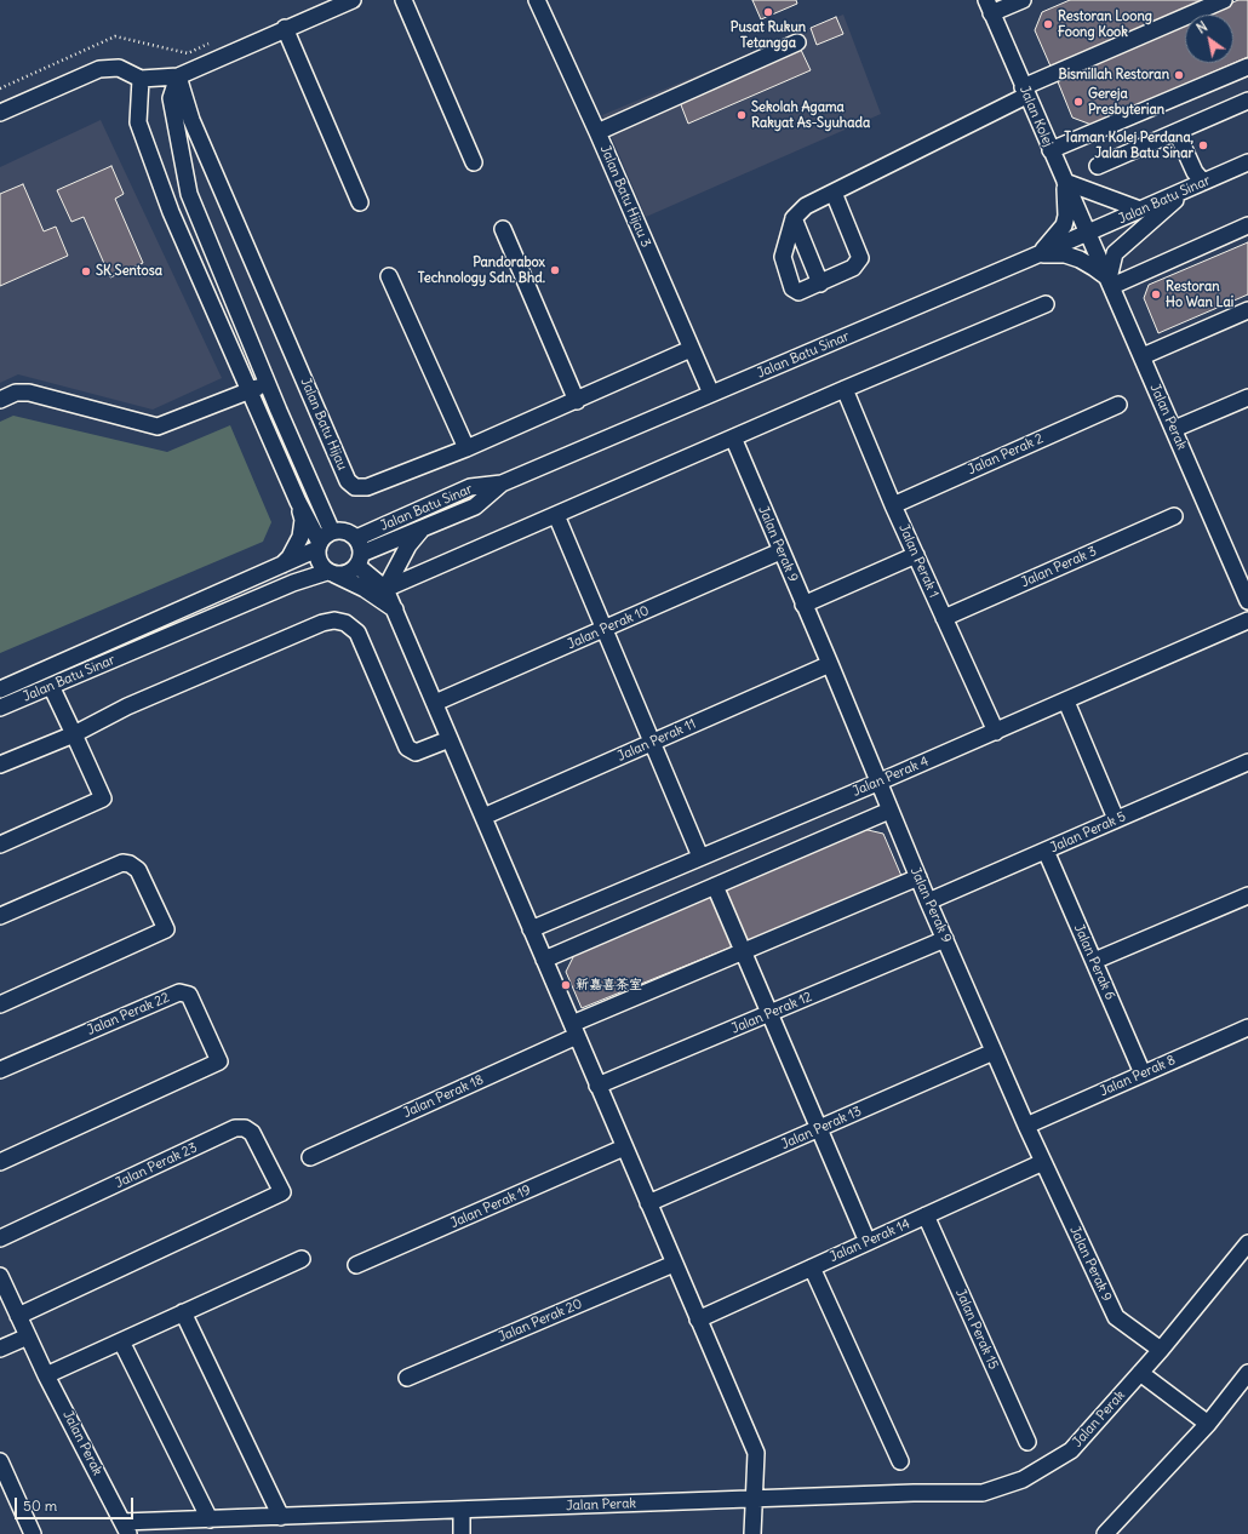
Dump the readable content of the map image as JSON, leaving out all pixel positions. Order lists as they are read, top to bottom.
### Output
{
  "streets": {
    "street": [
      "Jalan Kolej",
      "Jalan Batu Hijau 3",
      "Jalan Batu Sinar",
      "Jalan Perak",
      "Jalan Batu Hijau",
      "Jalan Perak 2",
      "Jalan Perak 9",
      "Jalan Perak 1",
      "Jalan Perak 3",
      "Jalan Perak 10",
      "Jalan Perak 11",
      "Jalan Perak 4",
      "Jalan Perak 5",
      "Jalan Perak 6",
      "Jalan Perak 12",
      "Jalan Perak 22",
      "Jalan Perak 8",
      "Jalan Perak 18",
      "Jalan Perak 13",
      "Jalan Perak 23",
      "Jalan Perak 19",
      "Jalan Perak 14",
      "Jalan Perak 20",
      "Jalan Perak 15"
    ]
  },
  "crossings": [
    ["Jalan Kolej", "Jalan Batu Sinar"],
    ["Jalan Kolej", "Jalan Perak"],
    ["Jalan Batu Hijau 3", "Jalan Batu Sinar"],
    ["Jalan Batu Hijau 3", "Jalan Batu Hijau"],
    ["Jalan Batu Sinar", "Jalan Perak"],
    ["Jalan Perak", "Jalan Perak 9"],
    ["Jalan Perak", "Jalan Perak 23"],
    ["Jalan Perak 2", "Jalan Perak 1"],
    ["Jalan Perak 9", "Jalan Perak 10"],
    ["Jalan Perak 9", "Jalan Perak 11"],
    ["Jalan Perak 9", "Jalan Perak 4"],
    ["Jalan Perak 9", "Jalan Perak 5"],
    ["Jalan Perak 9", "Jalan Perak 12"],
    ["Jalan Perak 9", "Jalan Perak 8"],
    ["Jalan Perak 9", "Jalan Perak 18"],
    ["Jalan Perak 9", "Jalan Perak 13"],
    ["Jalan Perak 9", "Jalan Perak 14"],
    ["Jalan Perak 1", "Jalan Perak 3"],
    ["Jalan Perak 1", "Jalan Perak 4"],
    ["Jalan Perak 5", "Jalan Perak 6"],
    ["Jalan Perak 6", "Jalan Perak 8"],
    ["Jalan Perak 14", "Jalan Perak 15"]
  ],
  "places": [
    "Pusat Rukun Tetangga",
    "Restoran Loong Foong Kook",
    "Bismillah Restoran",
    "Gereja Presbyterian",
    "Sekolah Agama Rakyat As-Syuhada",
    "Taman Kolej Perdana, Jalan Batu Sinar",
    "Pandorabox Technology Sdn. Bhd.",
    "SK Sentosa",
    "Restoran Ho Wan Lai",
    "新嘉喜茶室"
  ],
  "scale_bar": "50 m",
  "north": "top left"
}
